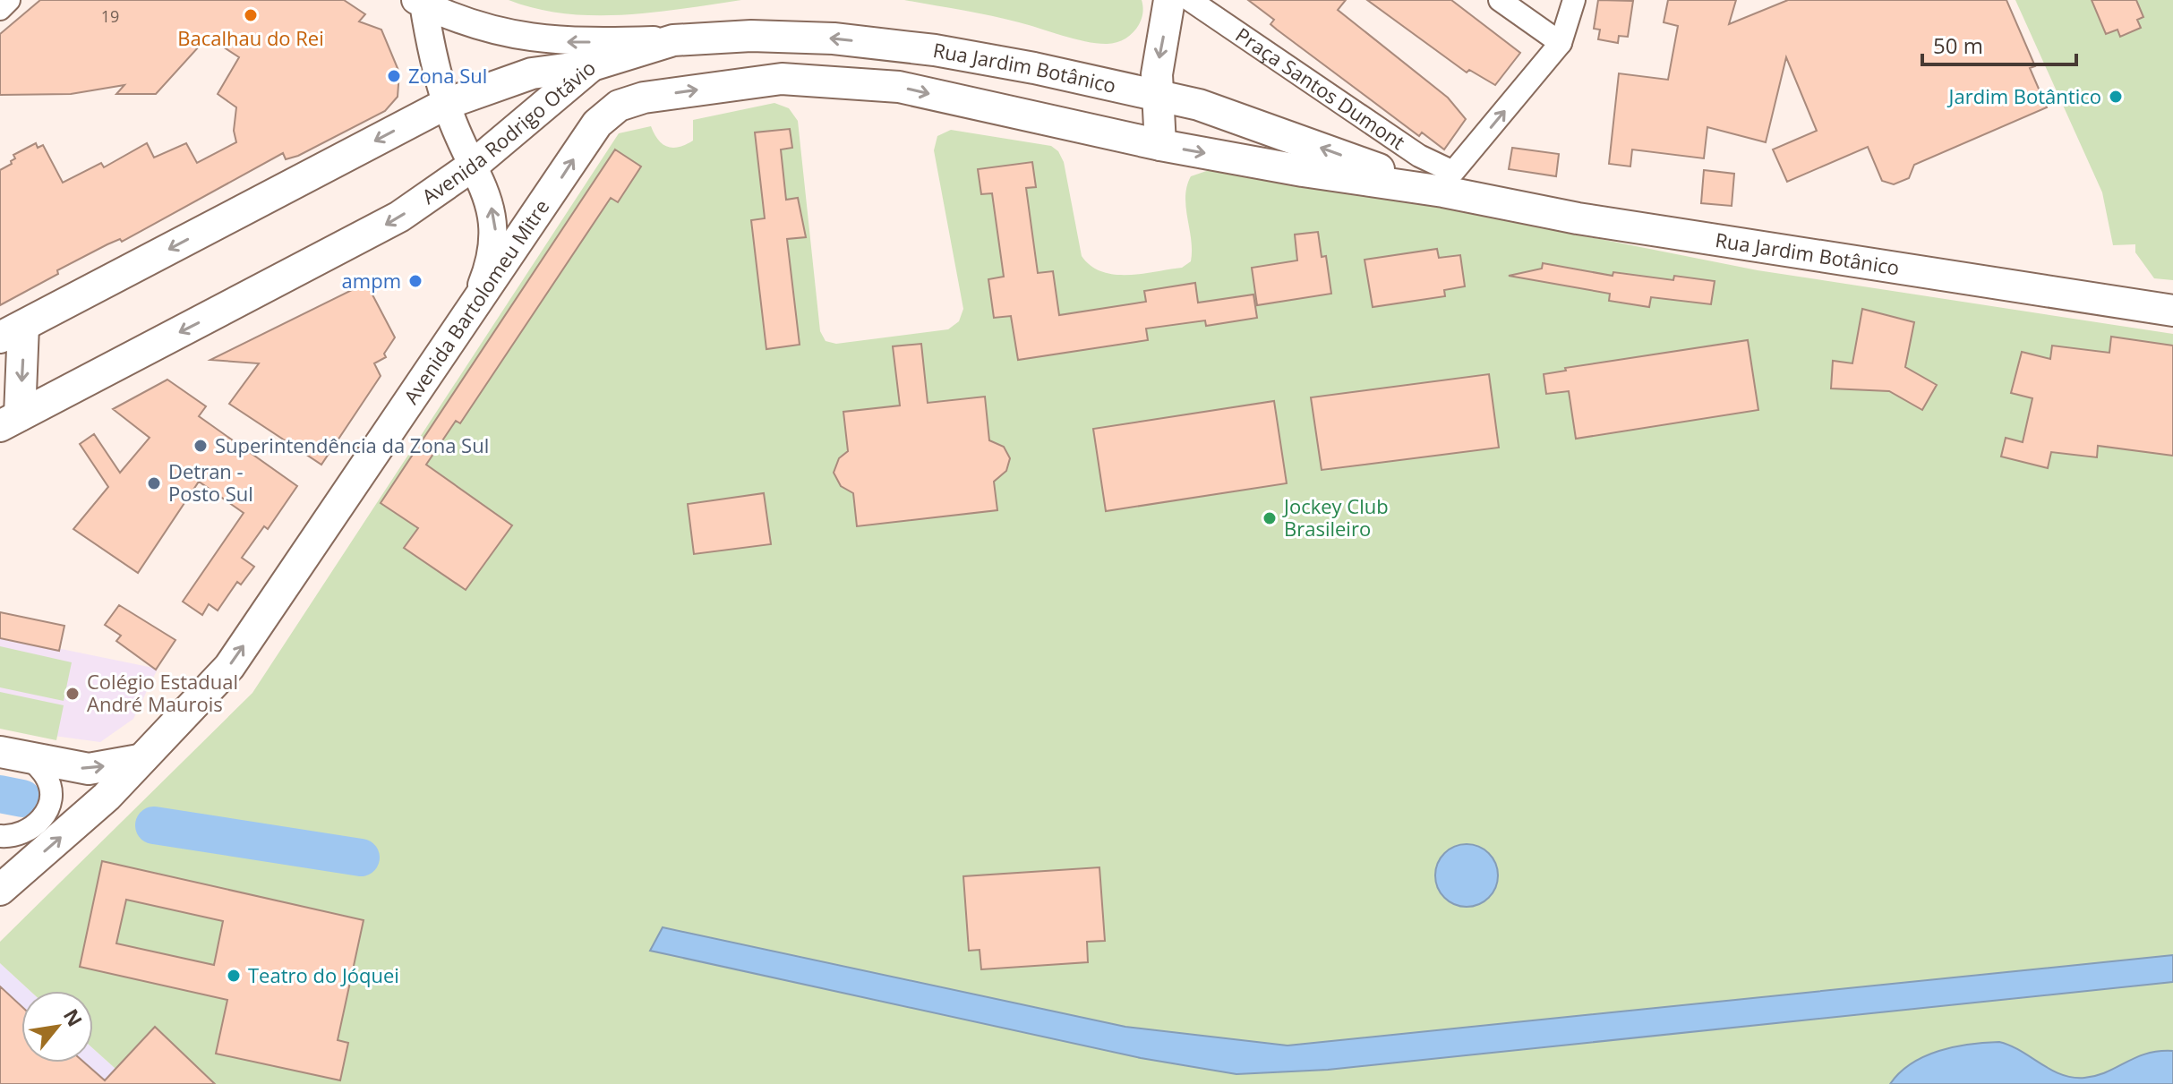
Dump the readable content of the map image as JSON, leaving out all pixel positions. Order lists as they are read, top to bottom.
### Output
{
  "streets": {
    "main road": ["Rua Jardim Botânico", "Avenida Rodrigo Otávio", "Avenida Bartolomeu Mitre"],
    "street": ["Praça Santos Dumont"]
  },
  "crossings": [
    ["Rua Jardim Botânico", "Praça Santos Dumont"],
    ["Rua Jardim Botânico", "Avenida Rodrigo Otávio"],
    ["Rua Jardim Botânico", "Avenida Bartolomeu Mitre"]
  ],
  "one_way": ["Avenida Rodrigo Otávio", "Avenida Bartolomeu Mitre"],
  "places": [
    "Bacalhau do Rei",
    "Zona Sul",
    "Jardim Botântico",
    "ampm",
    "Superintendência da Zona Sul",
    "Detran - Posto Sul",
    "Jockey Club Brasileiro",
    "Colégio Estadual André Maurois",
    "Teatro do Jóquei"
  ],
  "house_numbers": ["19"],
  "scale_bar": "50 m",
  "north": "top right"
}
